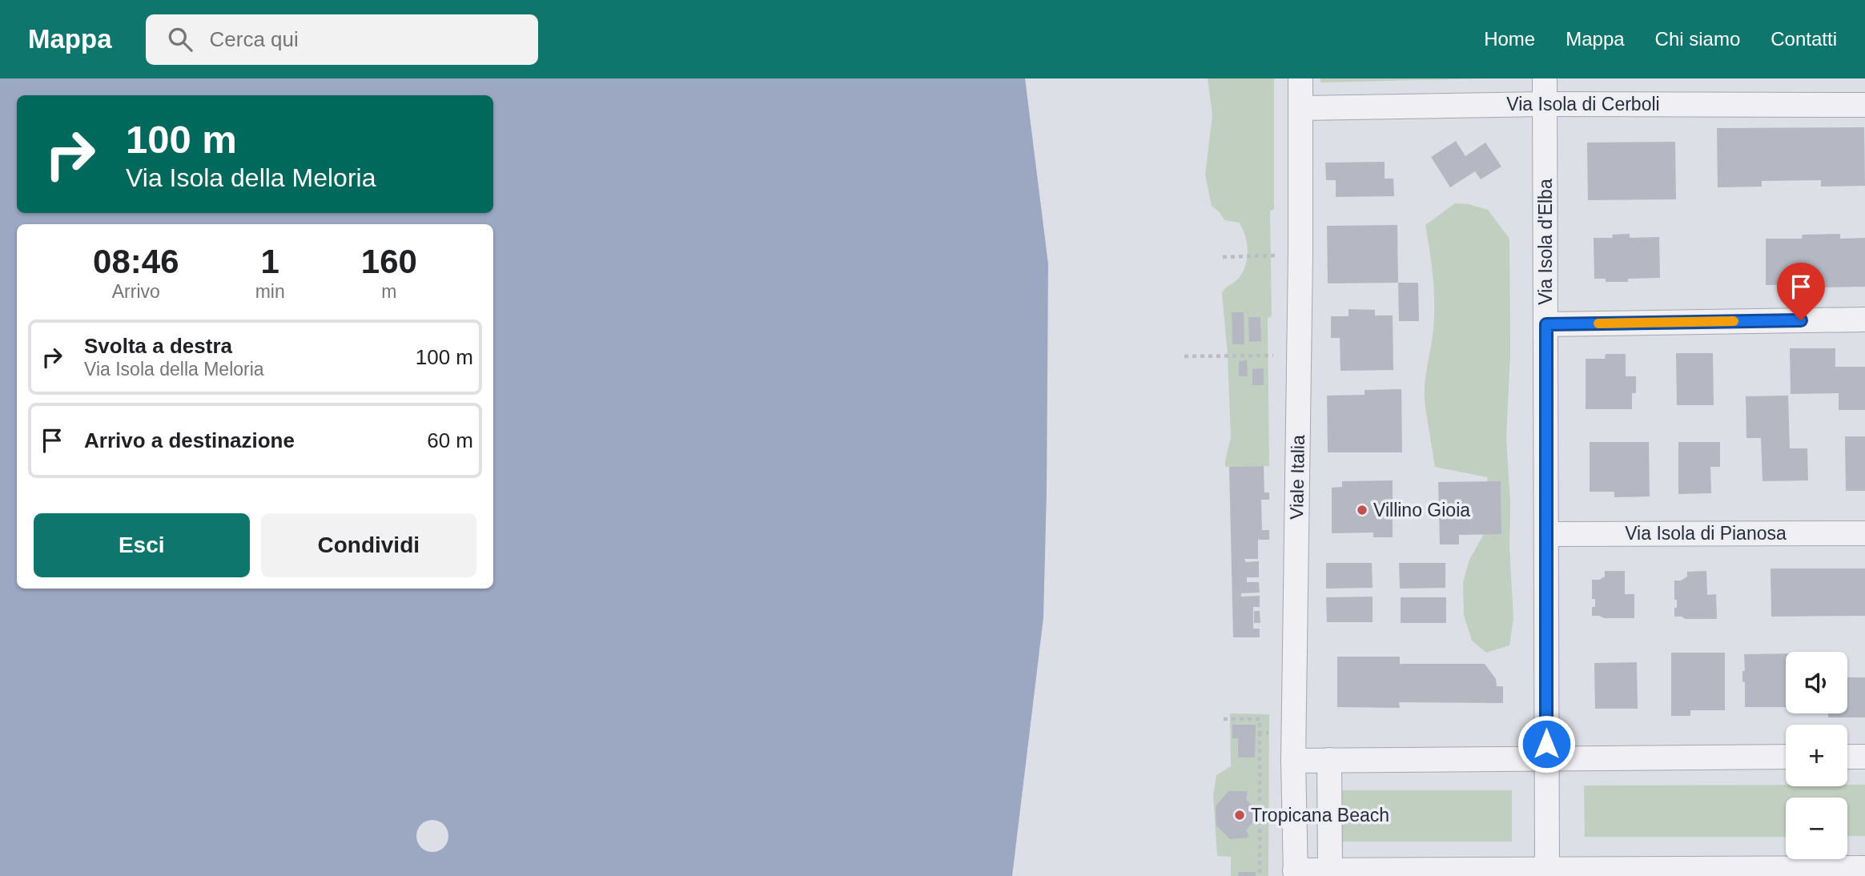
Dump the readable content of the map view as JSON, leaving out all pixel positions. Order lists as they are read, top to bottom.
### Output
{
  "streets": {
    "street": [
      "Via Isola di Cerboli",
      "Via Isola d'Elba",
      "Viale Italia",
      "Via Isola di Pianosa"
    ]
  },
  "crossings": [
    ["Via Isola di Cerboli", "Via Isola d'Elba"],
    ["Via Isola di Cerboli", "Viale Italia"],
    ["Via Isola d'Elba", "Via Isola di Pianosa"]
  ],
  "places": ["Villino Gioia", "Tropicana Beach"],
  "page": {
    "header": "Mappa",
    "search": "Cerca qui",
    "nav": [
      "Home",
      "Mappa",
      "Chi siamo",
      "Contatti"
    ],
    "turn": ["100 m", "Via Isola della Meloria"],
    "eta": [
      "08:46",
      "Arrivo",
      "1",
      "min",
      "160",
      "m"
    ],
    "list": [
      {
        "name": "Svolta a destra",
        "note": "Via Isola della Meloria",
        "value": "100 m"
      },
      {
        "name": "Arrivo a destinazione",
        "value": "60 m"
      }
    ],
    "buttons": ["Esci", "Condividi"],
    "map_buttons": ["+", "−"]
  }
}
